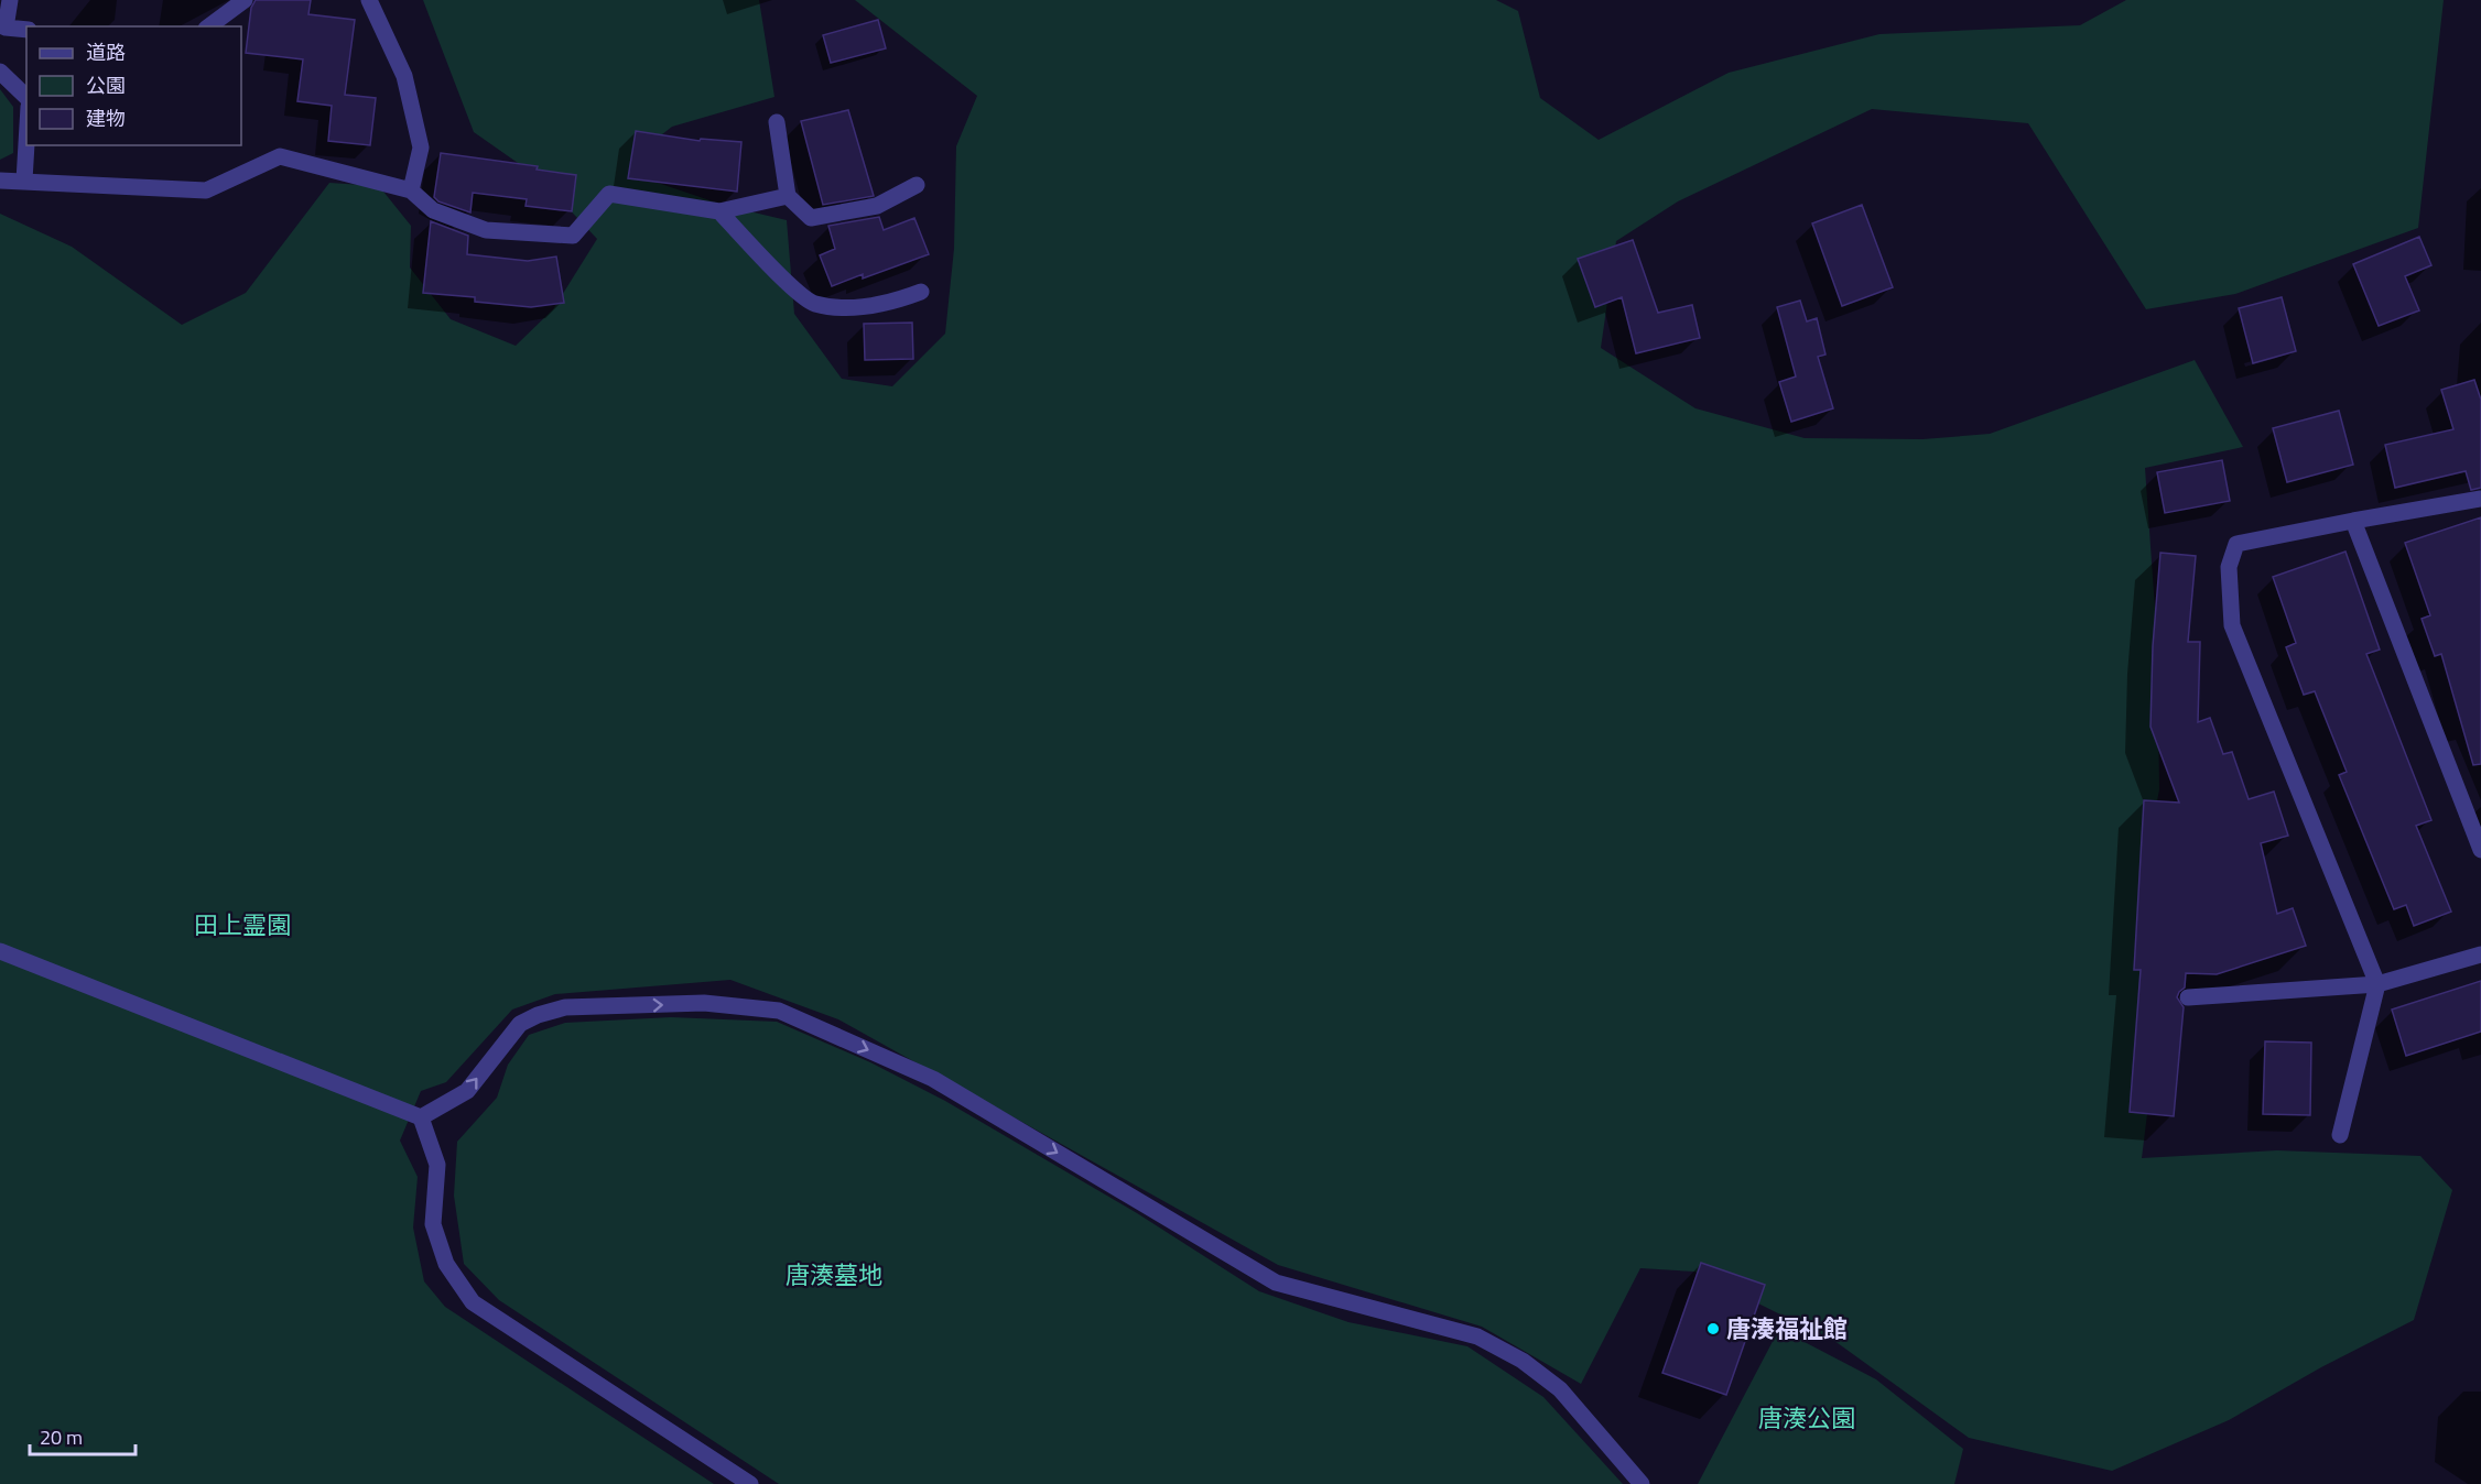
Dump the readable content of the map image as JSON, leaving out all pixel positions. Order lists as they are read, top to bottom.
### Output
{
  "parks": ["田上霊園", "唐湊墓地", "唐湊公園"],
  "places": ["唐湊福祉館"],
  "legend": ["道路", "公園", "建物"],
  "scale_bar": "20 m"
}
